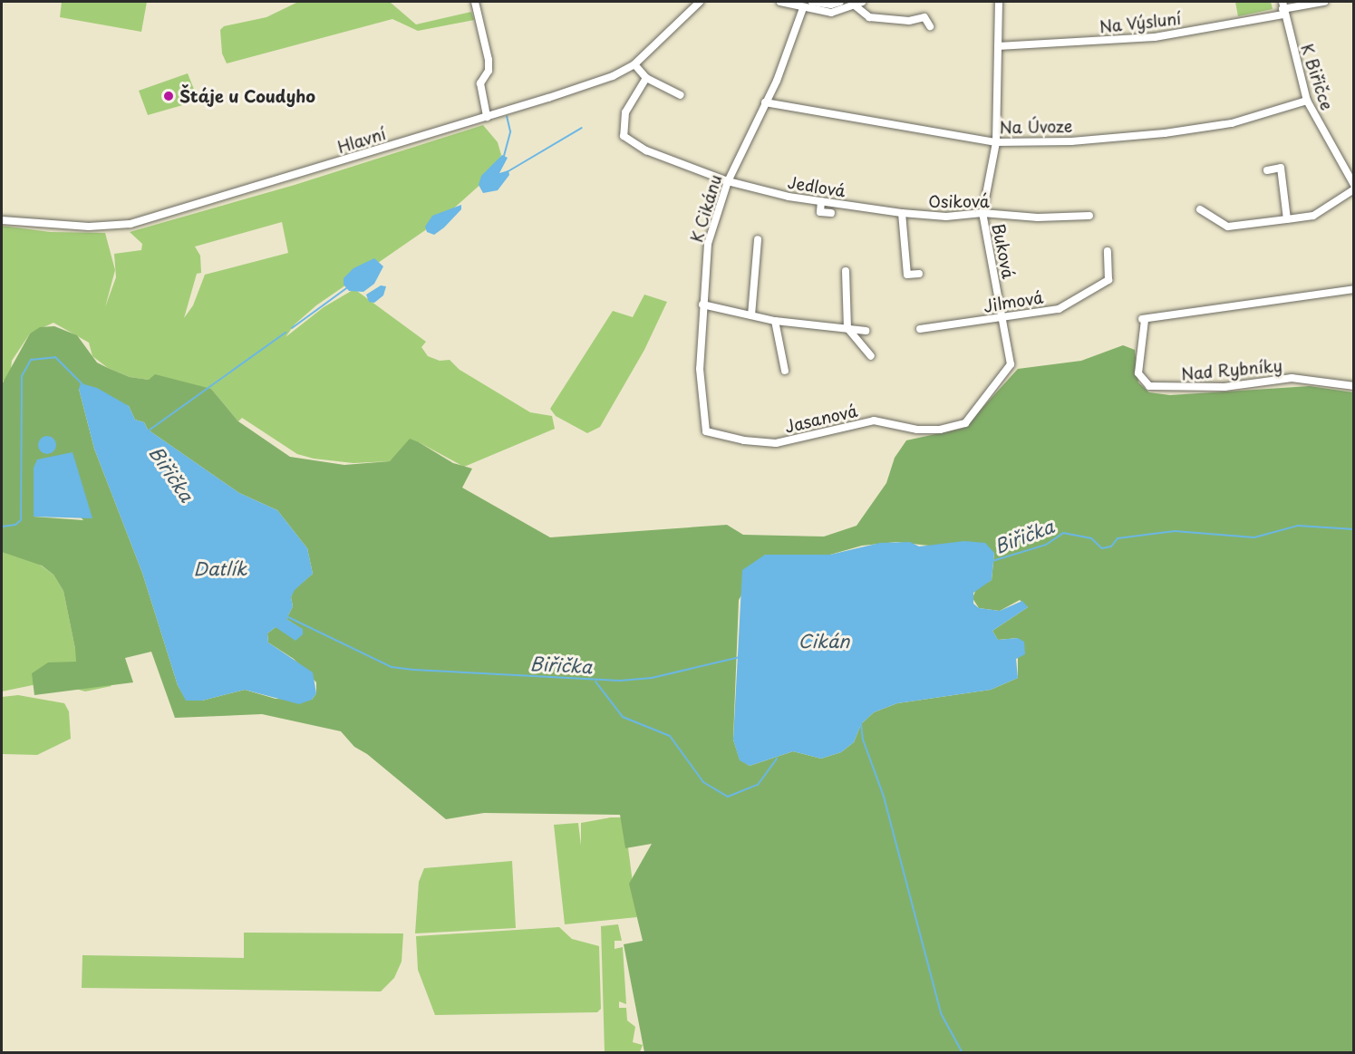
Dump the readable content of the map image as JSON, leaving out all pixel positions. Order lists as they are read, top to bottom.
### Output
{
  "streets": {
    "street": [
      "Na Výsluní",
      "K Biřičce",
      "Na Úvoze",
      "Hlavní",
      "Jedlová",
      "Osiková",
      "K Cikánu",
      "Buková",
      "Jilmová",
      "Nad Rybníky",
      "Jasanová"
    ]
  },
  "crossings": [
    ["Na Výsluní", "K Biřičce"],
    ["Na Výsluní", "Buková"],
    ["K Biřičce", "Na Úvoze"],
    ["Na Úvoze", "K Cikánu"],
    ["Na Úvoze", "Buková"],
    ["Jedlová", "Osiková"],
    ["Jedlová", "K Cikánu"],
    ["Osiková", "Buková"],
    ["K Cikánu", "Jasanová"],
    ["Buková", "Jilmová"],
    ["Buková", "Jasanová"]
  ],
  "water": ["Biřička", "Datlík", "Cikán"],
  "places": ["Štáje u Coudyho"]
}
